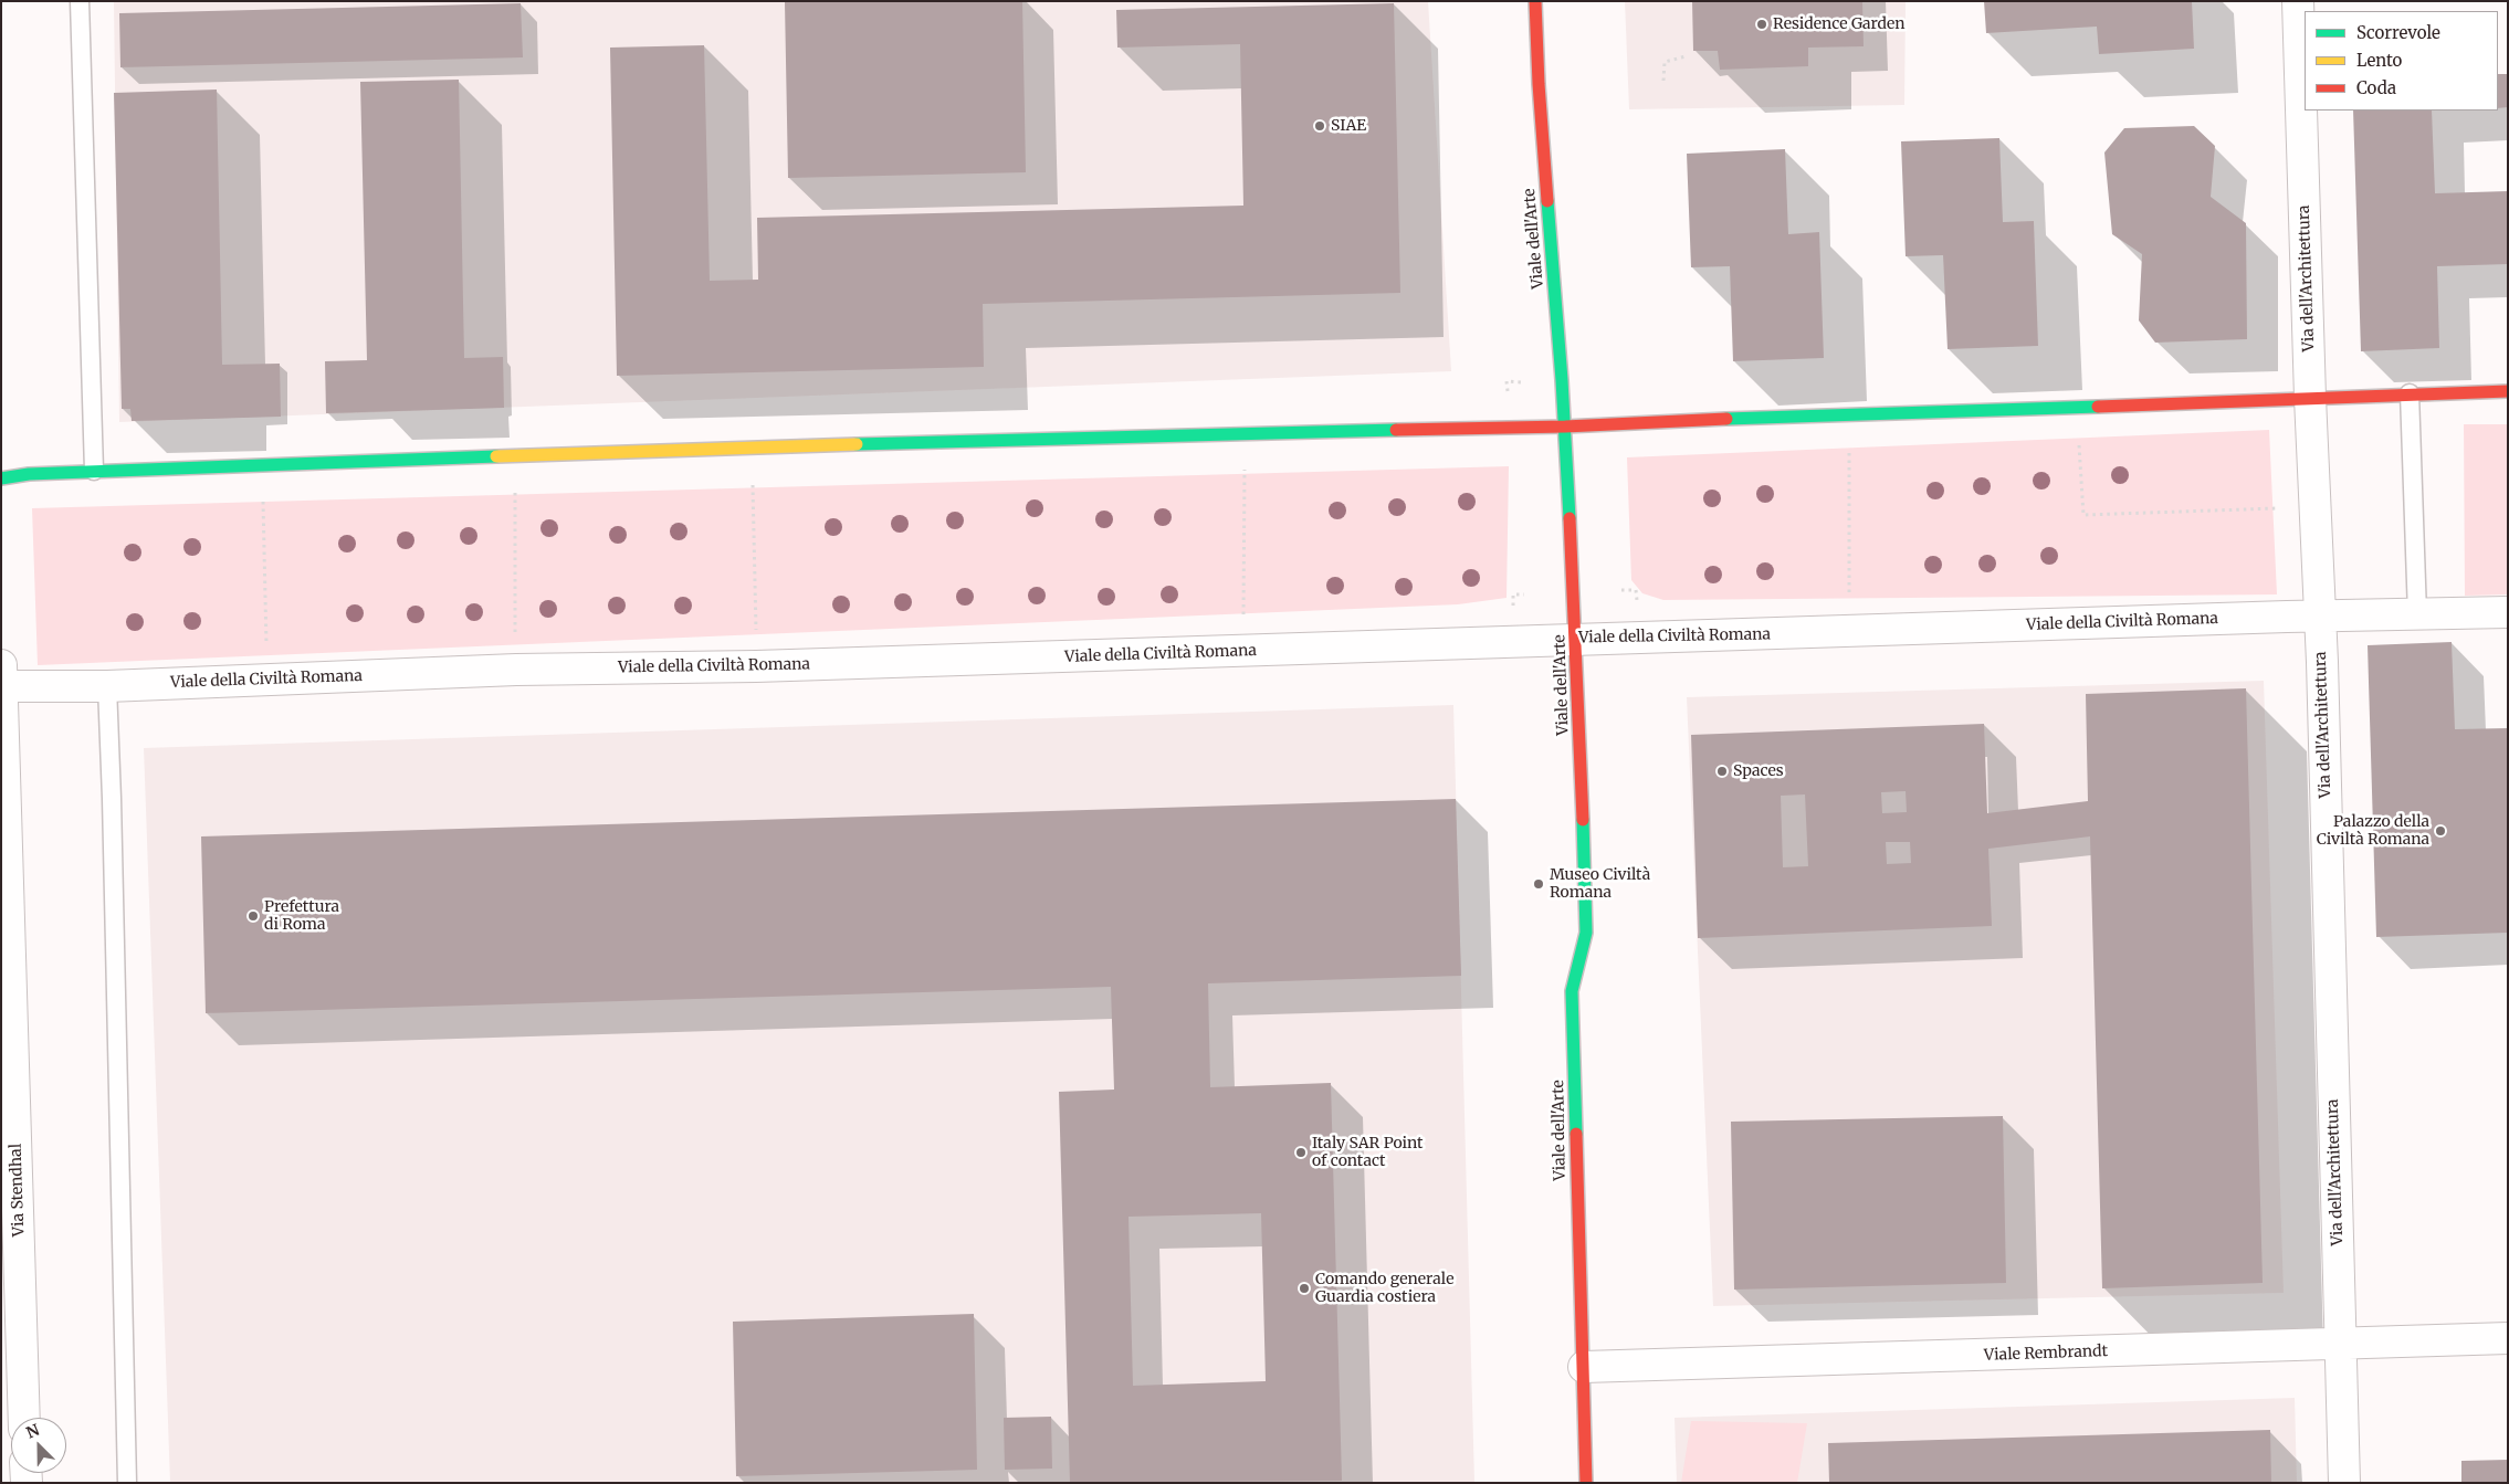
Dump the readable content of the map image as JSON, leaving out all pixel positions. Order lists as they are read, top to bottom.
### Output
{
  "streets": {
    "street": [
      "Viale dell'Arte",
      "Via dell'Architettura",
      "Viale della Civiltà Romana",
      "Via Stendhal",
      "Viale Rembrandt"
    ]
  },
  "crossings": [
    ["Viale dell'Arte", "Viale della Civiltà Romana"],
    ["Viale dell'Arte", "Viale Rembrandt"],
    ["Via dell'Architettura", "Viale della Civiltà Romana"],
    ["Via dell'Architettura", "Viale Rembrandt"],
    ["Viale della Civiltà Romana", "Via Stendhal"]
  ],
  "places": [
    "Residence Garden",
    "SIAE",
    "Spaces",
    "Palazzo della Civiltà Romana",
    "Museo Civiltà Romana",
    "Prefettura di Roma",
    "Italy SAR Point of contact",
    "Comando generale Guardia costiera"
  ],
  "legend": ["Scorrevole", "Lento", "Coda"],
  "north": "top left"
}
